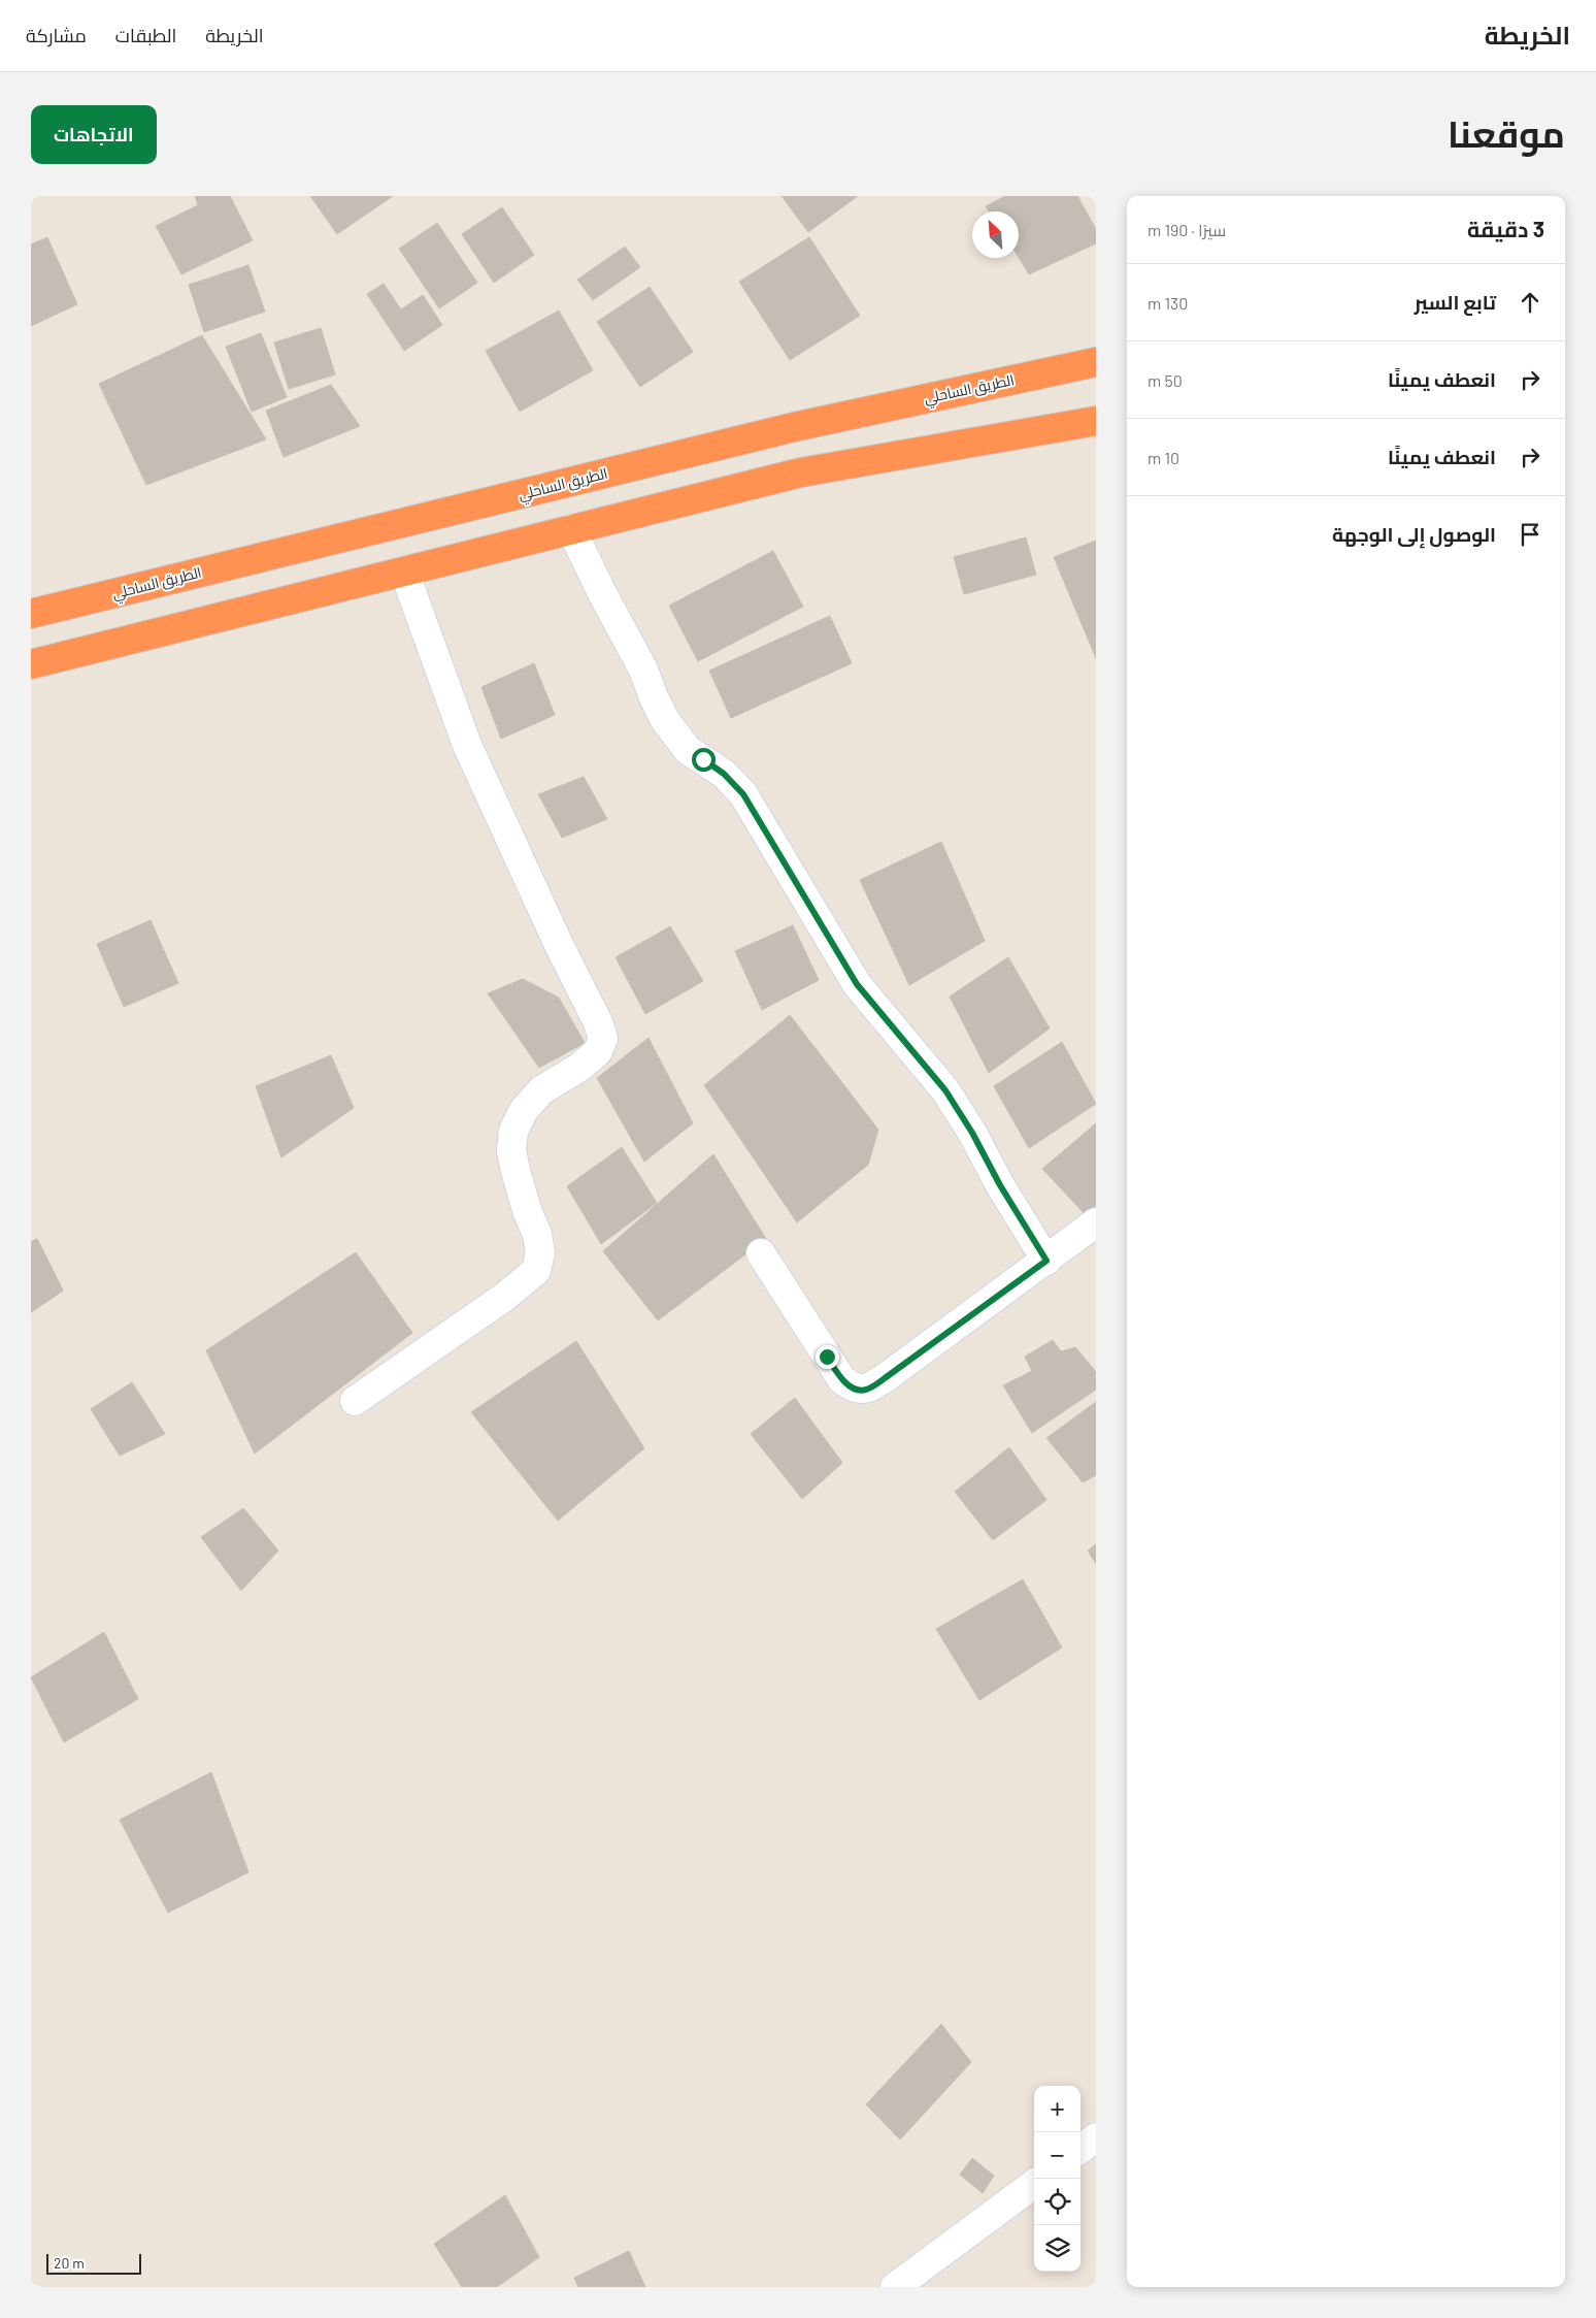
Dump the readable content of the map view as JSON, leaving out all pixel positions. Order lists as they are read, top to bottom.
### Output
{
  "streets": {
    "highway": ["الطريق الساحلي"]
  },
  "scale_bar": "20 m",
  "north": "top left",
  "page": {
    "header": "الخريطة",
    "nav": ["الخريطة", "الطبقات", "مشاركة"],
    "title": "موقعنا",
    "buttons": "الاتجاهات",
    "heading": ["3 دقيقة", "سيرًا · 190 m"],
    "list": [
      ["تابع السير", "130 m"],
      ["انعطف يمينًا", "50 m"],
      ["انعطف يمينًا", "10 m"],
      "الوصول إلى الوجهة"
    ],
    "map_buttons": ["+", "−"],
    "scale": "20 m"
  }
}
